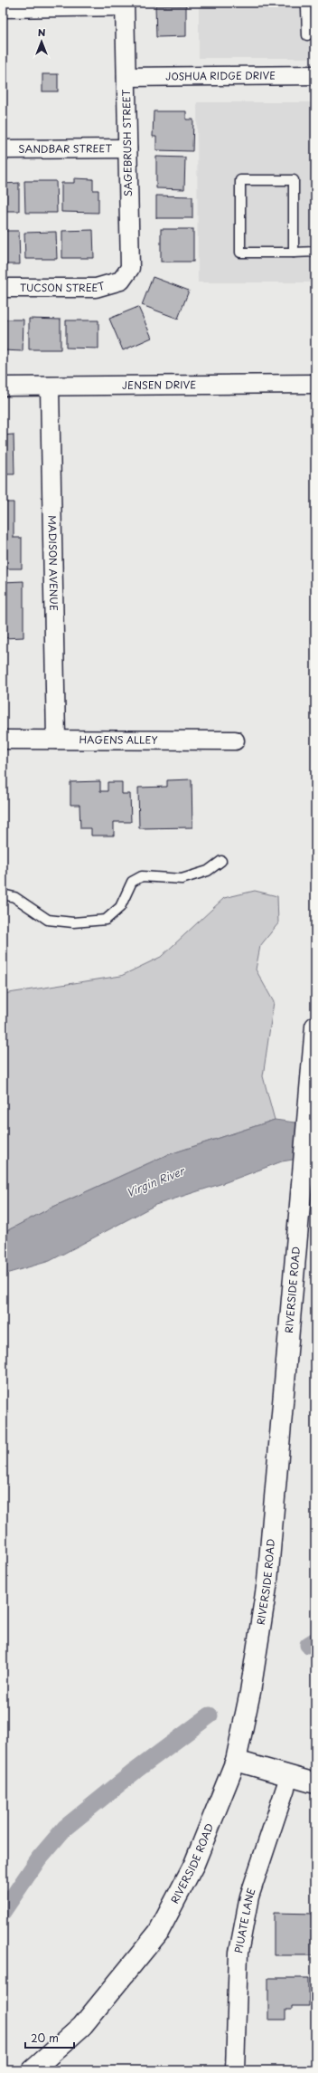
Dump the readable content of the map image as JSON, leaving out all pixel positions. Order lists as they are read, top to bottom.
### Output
{
  "streets": {
    "main road": ["RIVERSIDE ROAD"],
    "street": [
      "JOSHUA RIDGE DRIVE",
      "SAGEBRUSH STREET",
      "SANDBAR STREET",
      "TUCSON STREET",
      "JENSEN DRIVE",
      "MADISON AVENUE",
      "HAGENS ALLEY",
      "PIUATE LANE"
    ]
  },
  "crossings": [
    ["JOSHUA RIDGE DRIVE", "SAGEBRUSH STREET"],
    ["SAGEBRUSH STREET", "SANDBAR STREET"],
    ["SAGEBRUSH STREET", "TUCSON STREET"],
    ["JENSEN DRIVE", "MADISON AVENUE"],
    ["MADISON AVENUE", "HAGENS ALLEY"]
  ],
  "water": ["Virgin River"],
  "scale_bar": "20 m",
  "north": "top"
}
